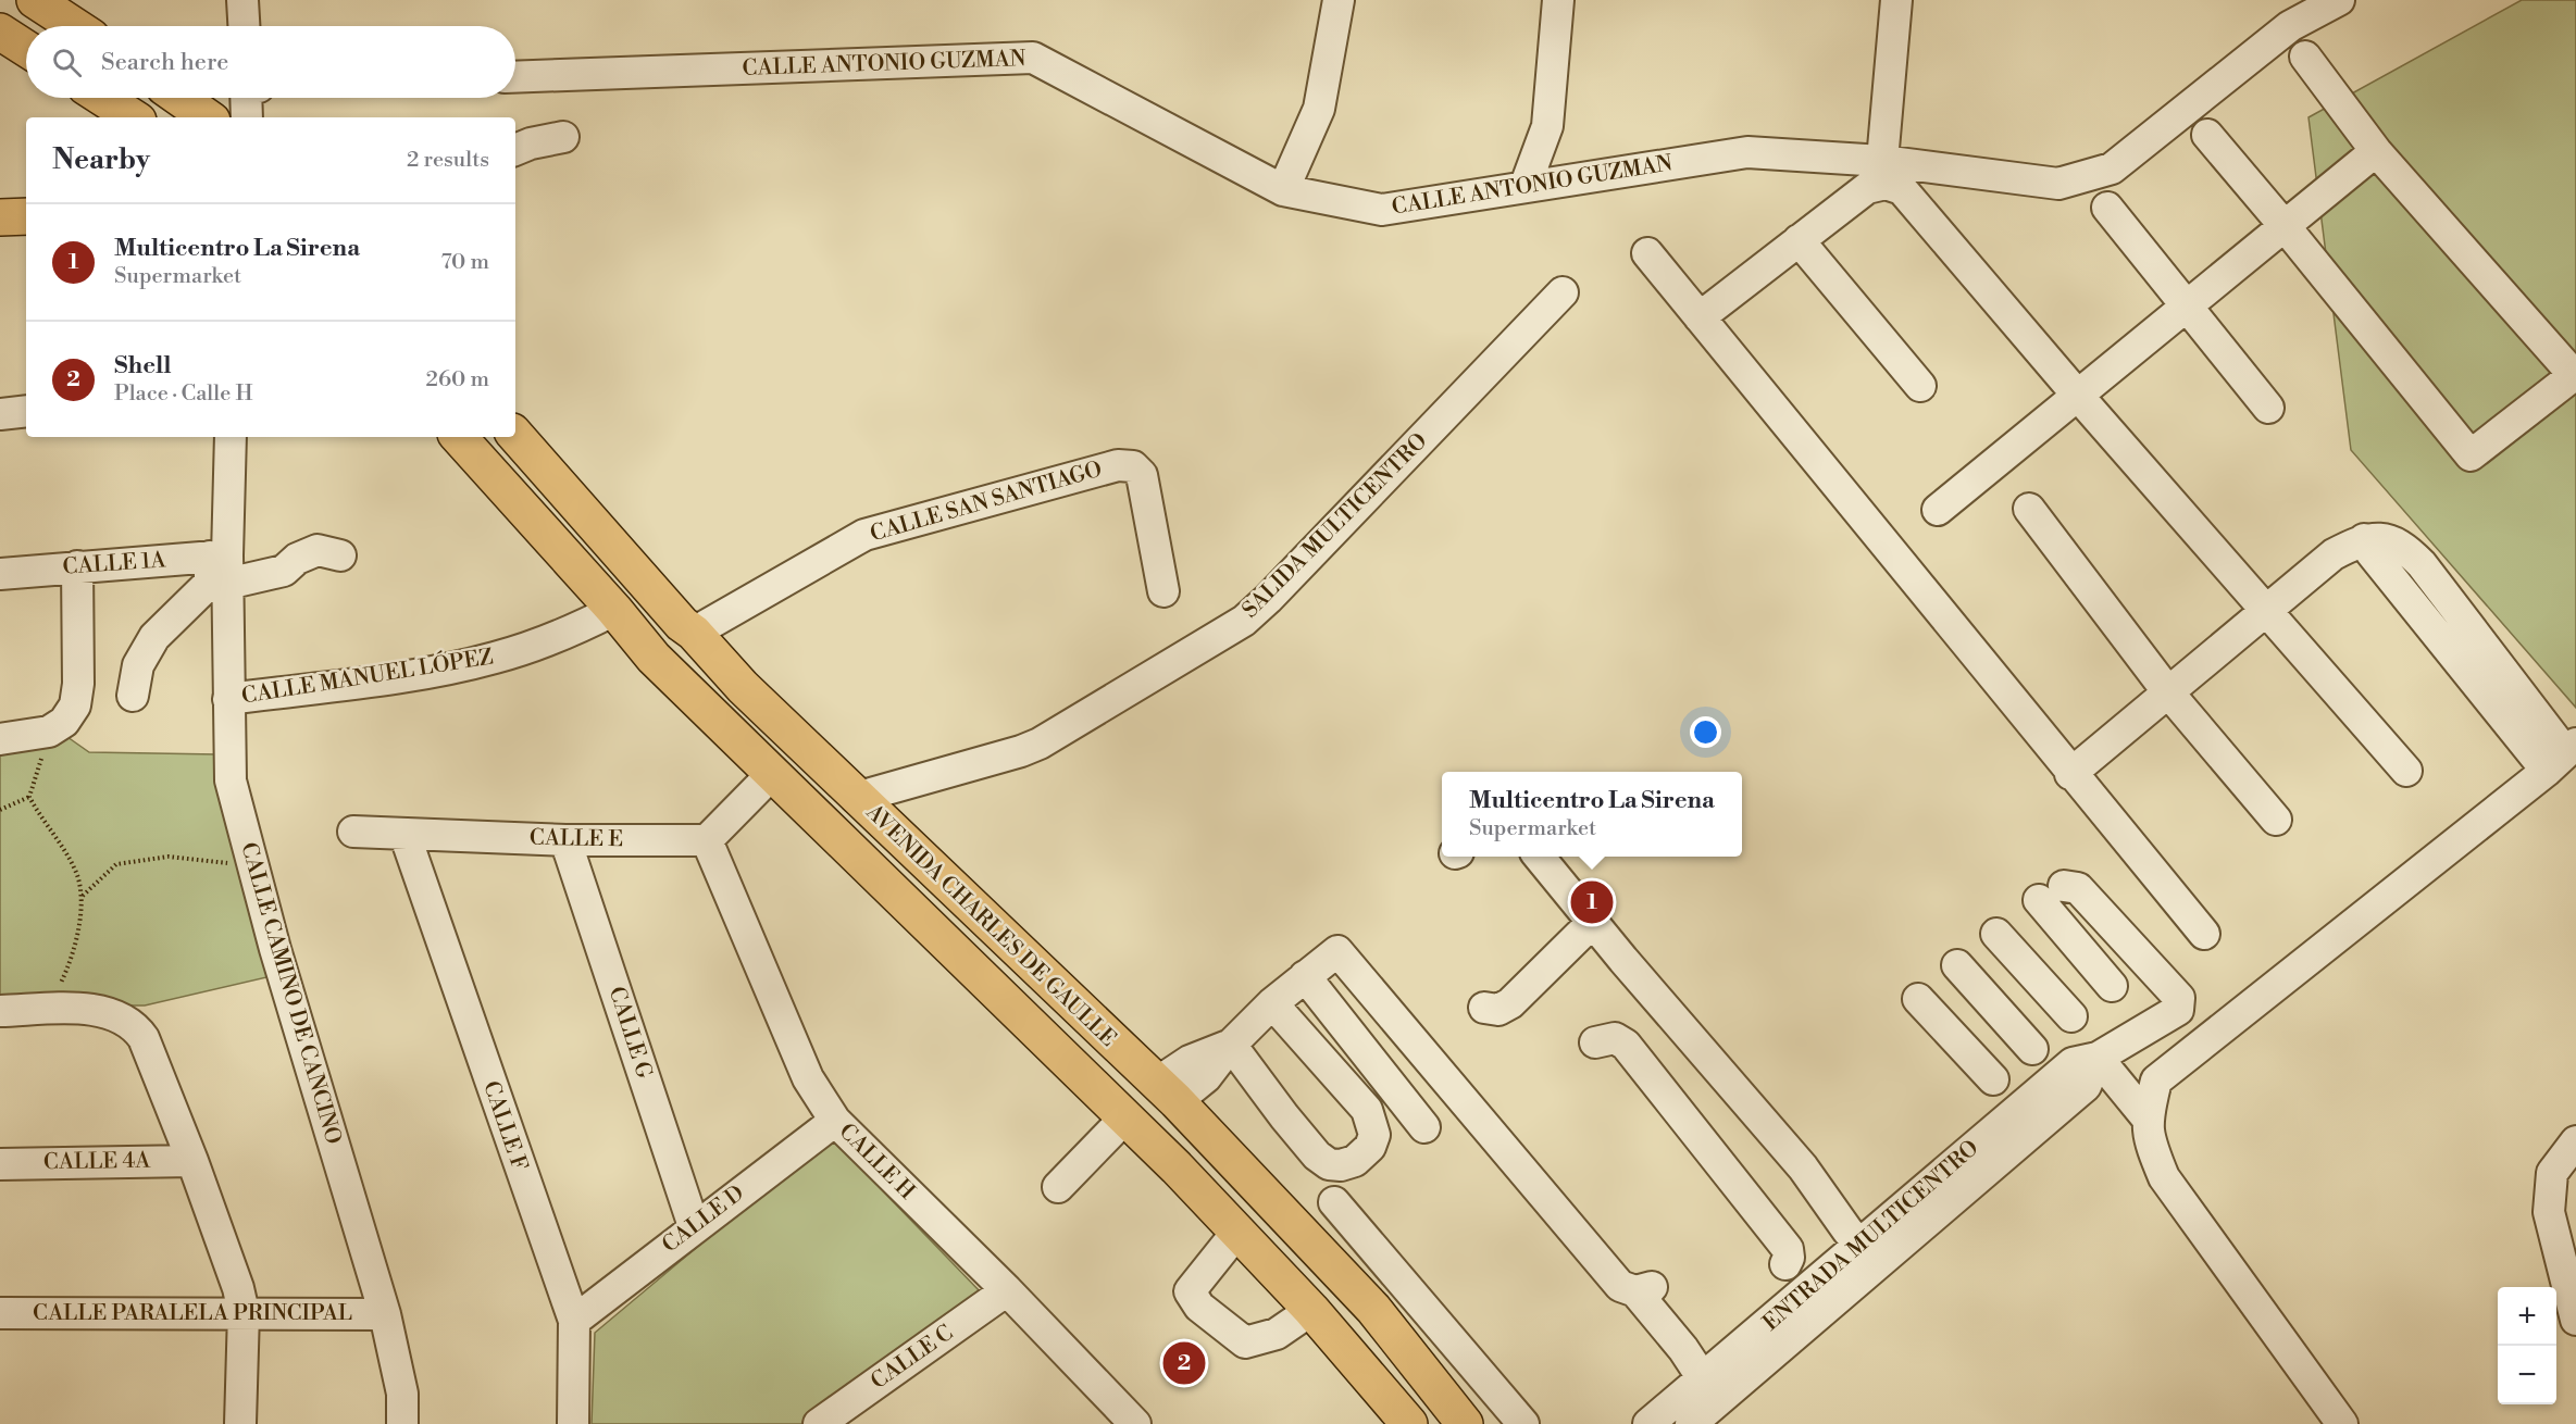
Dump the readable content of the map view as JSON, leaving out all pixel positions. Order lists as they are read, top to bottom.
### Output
{
  "streets": {
    "main road": ["AVENIDA CHARLES DE GAULLE"],
    "street": [
      "CALLE ANTONIO GUZMAN",
      "CALLE SAN SANTIAGO",
      "SALIDA MULTICENTRO",
      "CALLE 1A",
      "CALLE MANUEL LÓPEZ",
      "CALLE E",
      "CALLE CAMINO DE CANCINO",
      "CALLE G",
      "CALLE F",
      "CALLE 4A",
      "CALLE H",
      "CALLE D",
      "ENTRADA MULTICENTRO",
      "CALLE PARALELA PRINCIPAL",
      "CALLE C"
    ]
  },
  "crossings": [
    ["CALLE SAN SANTIAGO", "AVENIDA CHARLES DE GAULLE"],
    ["SALIDA MULTICENTRO", "AVENIDA CHARLES DE GAULLE"],
    ["CALLE 1A", "CALLE CAMINO DE CANCINO"],
    ["CALLE MANUEL LÓPEZ", "AVENIDA CHARLES DE GAULLE"],
    ["CALLE MANUEL LÓPEZ", "CALLE CAMINO DE CANCINO"],
    ["CALLE E", "CALLE G"],
    ["CALLE E", "CALLE F"],
    ["CALLE E", "CALLE H"],
    ["CALLE CAMINO DE CANCINO", "CALLE PARALELA PRINCIPAL"],
    ["CALLE G", "CALLE D"],
    ["CALLE F", "CALLE D"],
    ["CALLE H", "CALLE D"],
    ["CALLE H", "CALLE C"]
  ],
  "page": {
    "search": "Search here",
    "heading": ["Nearby", "2 results"],
    "list": [
      {
        "mark": "1",
        "name": "Multicentro La Sirena",
        "note": "Supermarket",
        "value": "70 m"
      },
      {
        "mark": "2",
        "name": "Shell",
        "note": "Place · Calle H",
        "value": "260 m"
      }
    ],
    "popup": ["Multicentro La Sirena", "Supermarket"],
    "pins": ["1", "2"],
    "map_buttons": ["+", "−"]
  }
}
